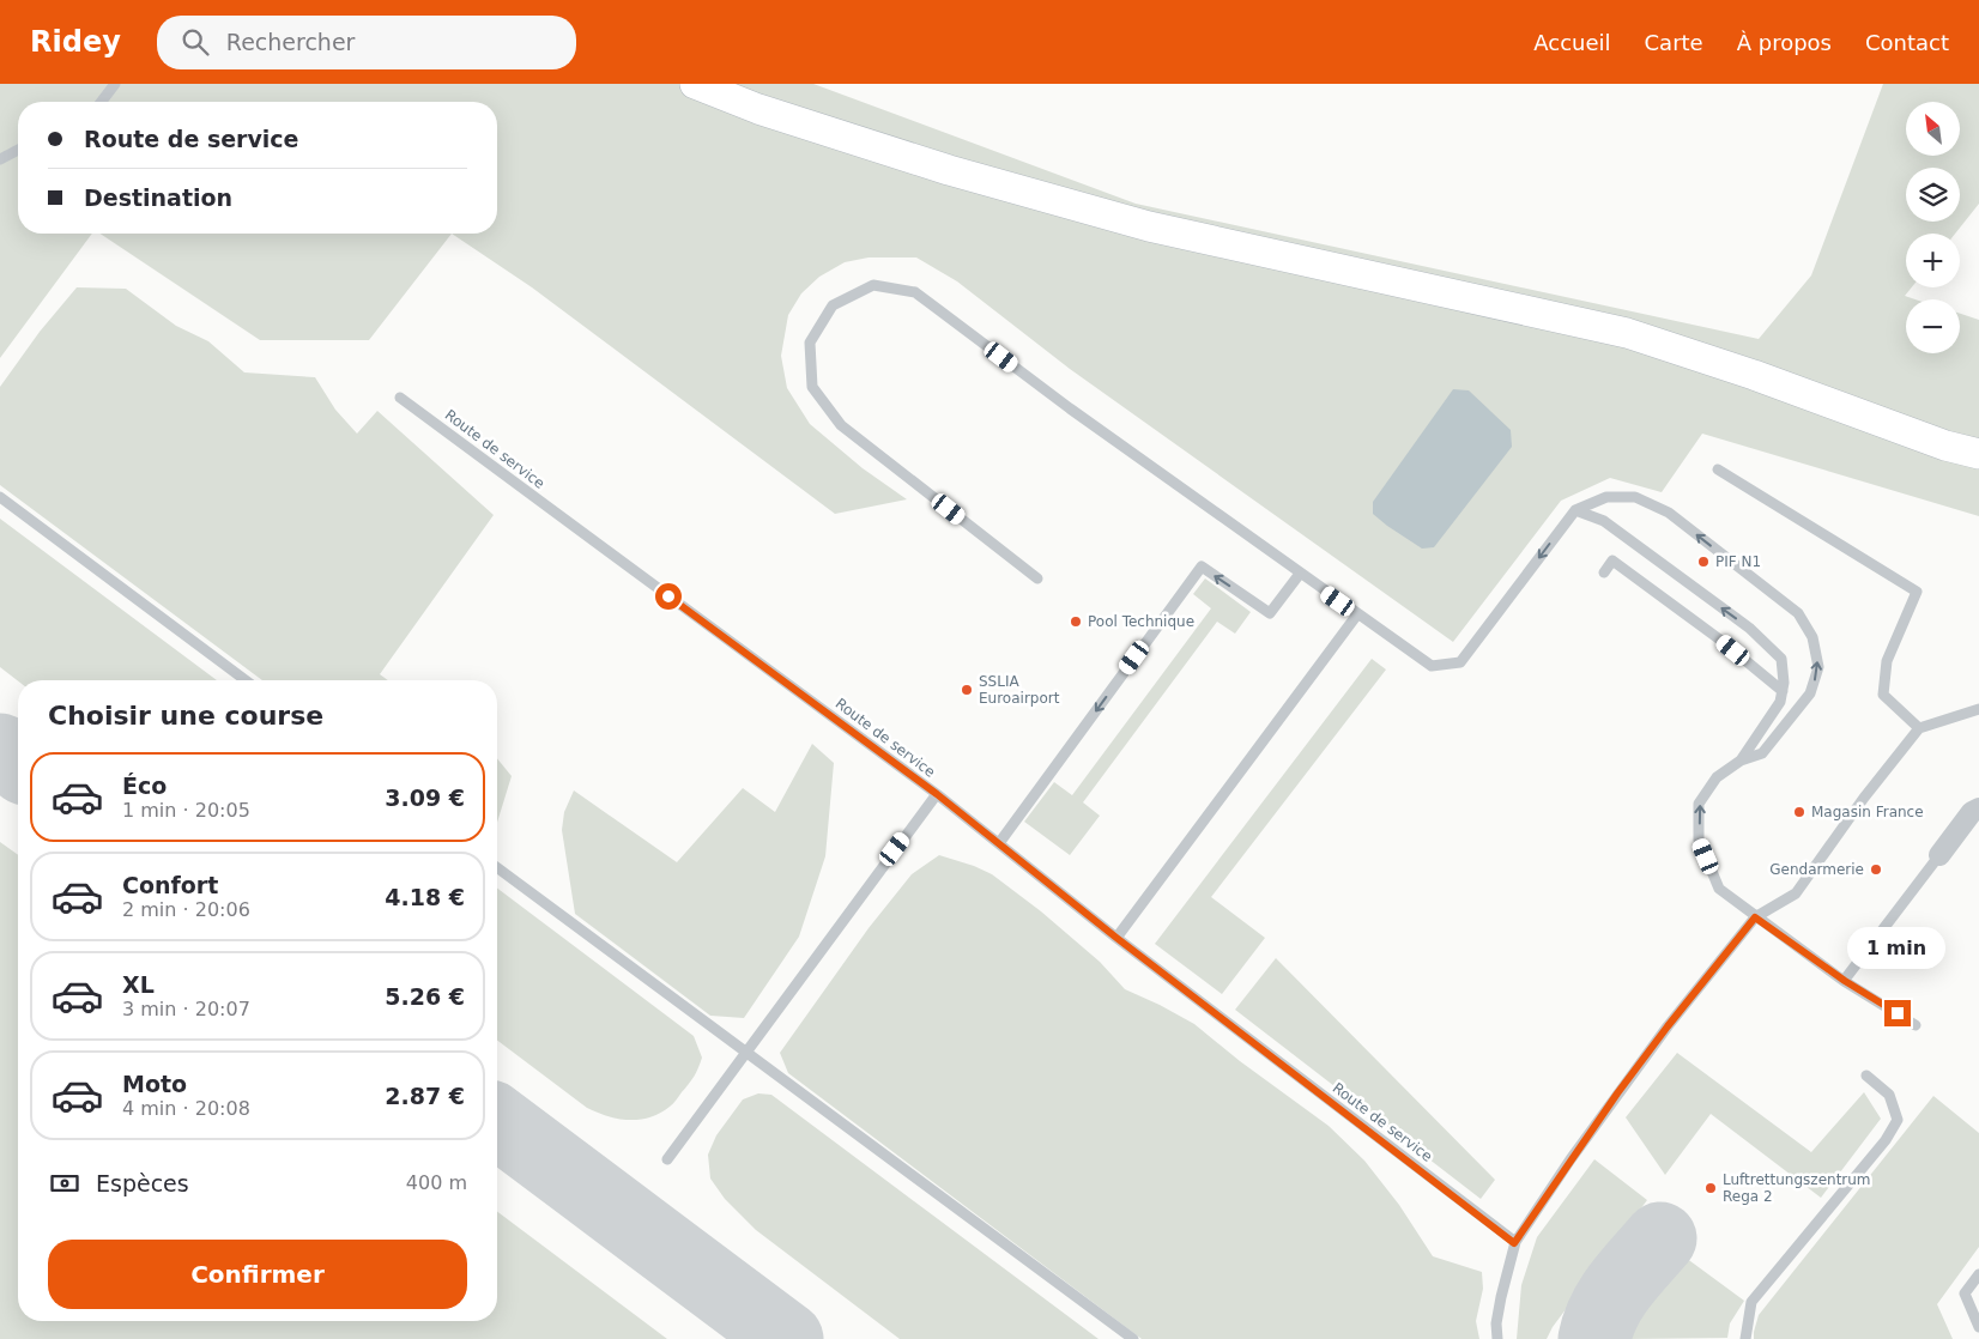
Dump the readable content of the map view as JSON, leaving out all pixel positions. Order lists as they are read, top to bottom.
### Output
{
  "streets": {
    "lane": ["Route de service"]
  },
  "places": [
    "PIF N1",
    "Pool Technique",
    "SSLIA Euroairport",
    "Magasin France",
    "Gendarmerie",
    "Luftrettungszentrum Rega 2"
  ],
  "north": "top left",
  "page": {
    "header": "Ridey",
    "search": "Rechercher",
    "nav": [
      "Accueil",
      "Carte",
      "À propos",
      "Contact"
    ],
    "map_buttons": ["+", "−"],
    "banner": ["Route de service", "Destination"],
    "heading": "Choisir une course",
    "list": [
      {
        "name": "Éco",
        "note": "1 min · 20:05",
        "value": "3.09 €"
      },
      {
        "name": "Confort",
        "note": "2 min · 20:06",
        "value": "4.18 €"
      },
      {
        "name": "XL",
        "note": "3 min · 20:07",
        "value": "5.26 €"
      },
      {
        "name": "Moto",
        "note": "4 min · 20:08",
        "value": "2.87 €"
      }
    ],
    "bubble": "1 min",
    "pay": ["Espèces", "400 m"],
    "buttons": "Confirmer"
  }
}
